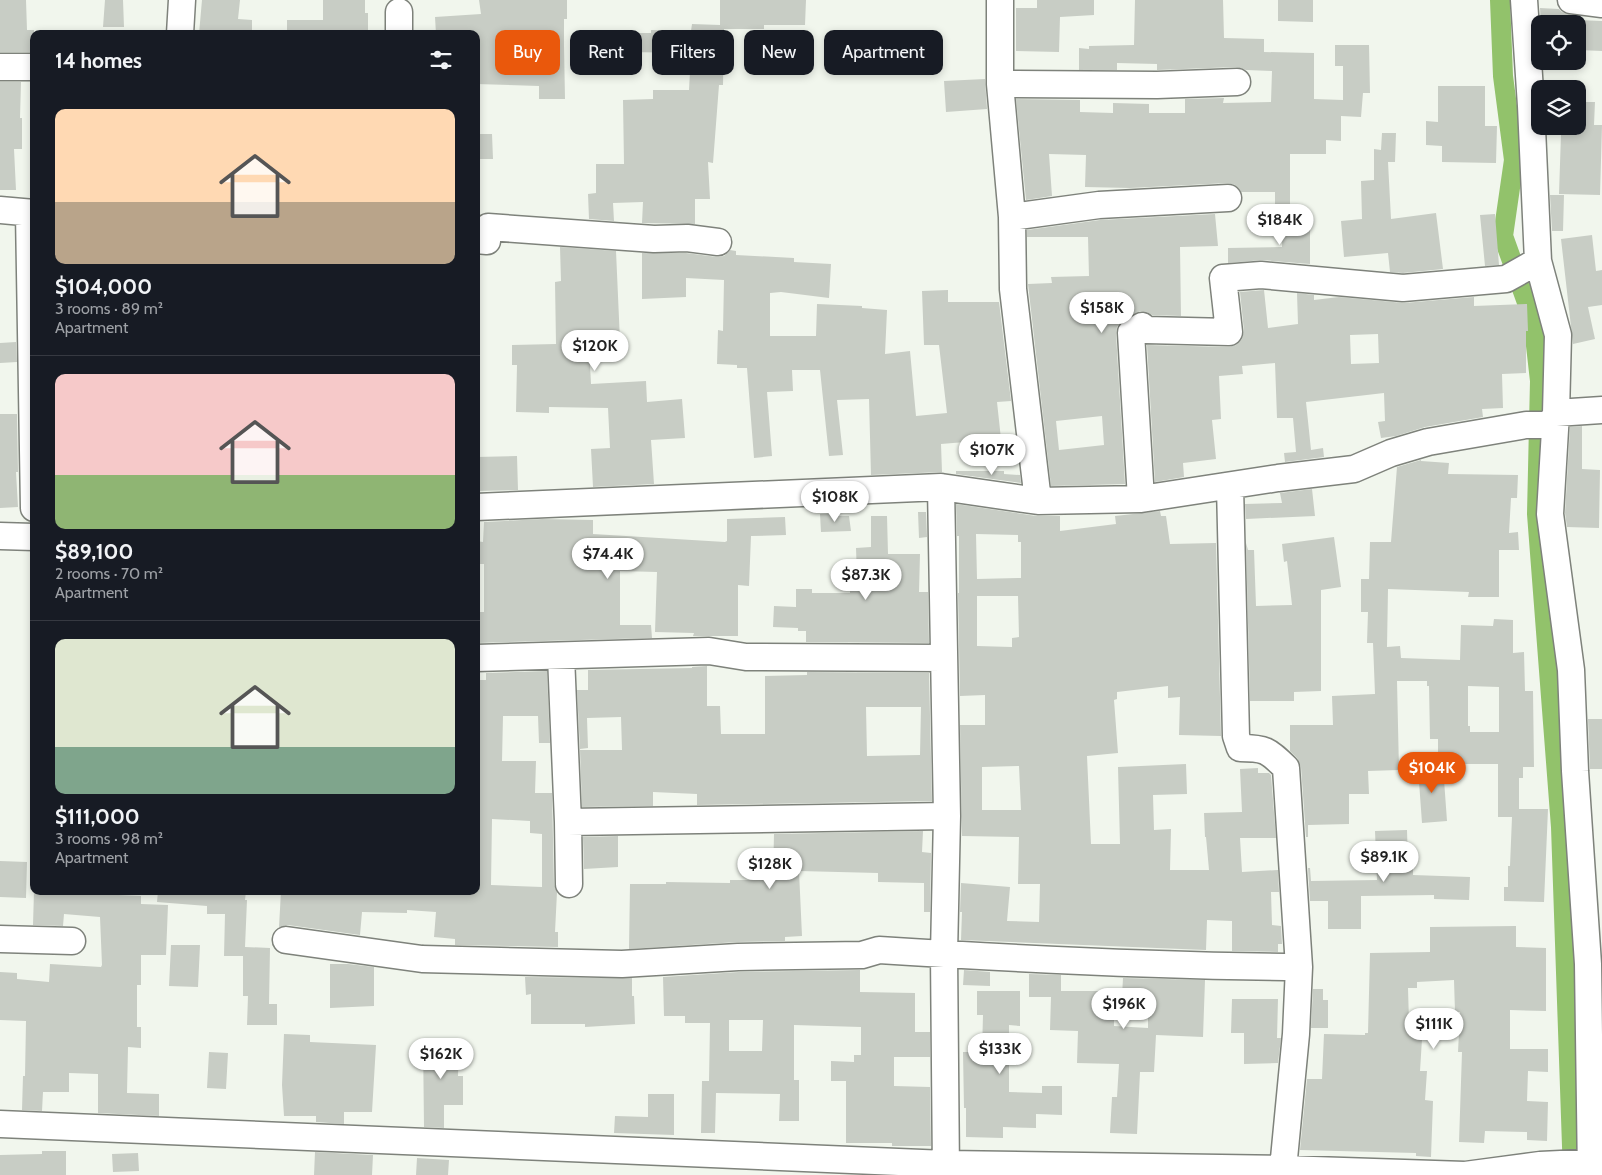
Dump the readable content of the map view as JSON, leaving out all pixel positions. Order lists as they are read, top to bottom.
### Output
{
  "page": {
    "chip": [
      "Buy",
      "Rent",
      "Filters",
      "New",
      "Apartment"
    ],
    "heading": "14 homes",
    "list": [
      {
        "name": "$104,000",
        "note": "3 rooms · 89 m² · Apartment"
      },
      {
        "name": "$89,100",
        "note": "2 rooms · 70 m² · Apartment"
      },
      {
        "name": "$111,000",
        "note": "3 rooms · 98 m² · Apartment"
      }
    ],
    "price": [
      "$184K",
      "$158K",
      "$120K",
      "$107K",
      "$108K",
      "$74.4K",
      "$87.3K",
      "$104K",
      "$89.1K",
      "$128K",
      "$196K",
      "$111K",
      "$133K",
      "$162K"
    ]
  }
}
